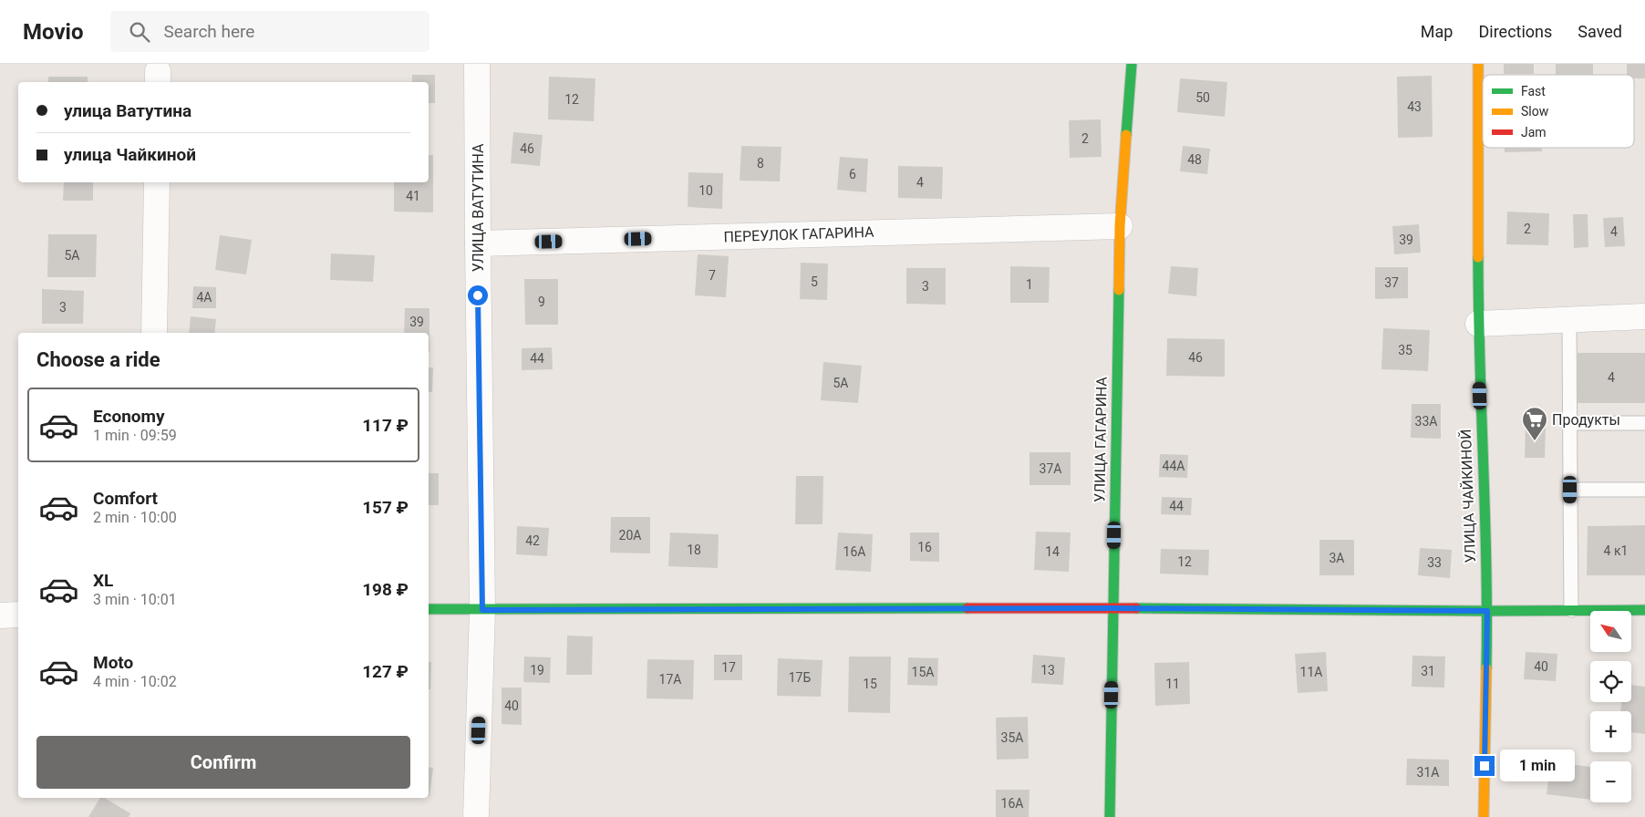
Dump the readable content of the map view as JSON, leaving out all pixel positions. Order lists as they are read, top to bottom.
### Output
{
  "streets": {
    "street": [
      "УЛИЦА ВАТУТИНА",
      "ПЕРЕУЛОК ГАГАРИНА",
      "УЛИЦА ГАГАРИНА",
      "УЛИЦА ЧАЙКИНОЙ"
    ]
  },
  "crossings": [
    ["УЛИЦА ВАТУТИНА", "ПЕРЕУЛОК ГАГАРИНА"],
    ["ПЕРЕУЛОК ГАГАРИНА", "УЛИЦА ГАГАРИНА"]
  ],
  "places": {
    "supermarket": ["Продукты"]
  },
  "house_numbers": [
    "50",
    "12",
    "43",
    "2",
    "46",
    "48",
    "8",
    "6",
    "4",
    "10",
    "41",
    "2",
    "4",
    "39",
    "5А",
    "7",
    "5",
    "37",
    "1",
    "3",
    "4А",
    "9",
    "3",
    "39",
    "35",
    "46",
    "44",
    "4",
    "5А",
    "33А",
    "44А",
    "37А",
    "44",
    "20А",
    "42",
    "16",
    "18",
    "4 к1",
    "16А",
    "14",
    "3А",
    "12",
    "33",
    "40",
    "17",
    "19",
    "13",
    "31",
    "15А",
    "11А",
    "17Б",
    "17А",
    "15",
    "11",
    "40",
    "35А",
    "31А",
    "16А"
  ],
  "legend": ["Fast", "Slow", "Jam"],
  "north": "top left",
  "page": {
    "header": "Movio",
    "search": "Search here",
    "nav": ["Map", "Directions", "Saved"],
    "banner": ["улица Ватутина", "улица Чайкиной"],
    "heading": "Choose a ride",
    "list": [
      {
        "name": "Economy",
        "note": "1 min · 09:59",
        "value": "117 ₽"
      },
      {
        "name": "Comfort",
        "note": "2 min · 10:00",
        "value": "157 ₽"
      },
      {
        "name": "XL",
        "note": "3 min · 10:01",
        "value": "198 ₽"
      },
      {
        "name": "Moto",
        "note": "4 min · 10:02",
        "value": "127 ₽"
      }
    ],
    "map_buttons": ["+", "−"],
    "buttons": "Confirm",
    "bubble": "1 min"
  }
}
